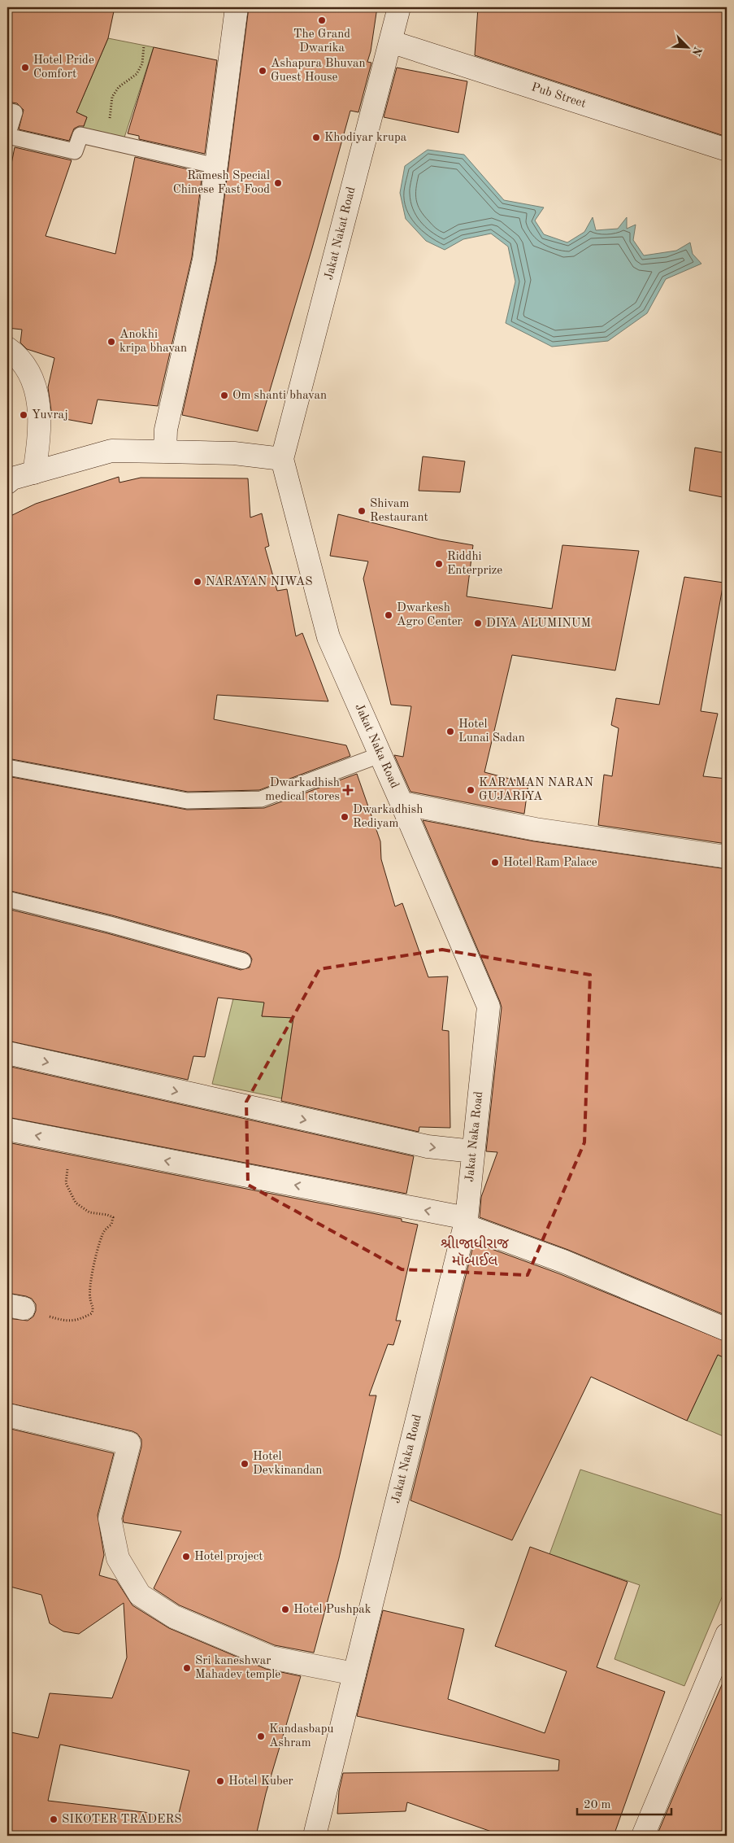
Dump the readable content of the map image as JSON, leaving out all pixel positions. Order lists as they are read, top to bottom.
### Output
{
  "streets": {
    "street": ["Pub Street", "Jakat Nakat Road", "Jakat Naka Road"]
  },
  "crossings": [
    ["Pub Street", "Jakat Nakat Road"],
    ["Jakat Nakat Road", "Jakat Naka Road"]
  ],
  "districts": ["શ્રીાજાધીરાજ મૉબાઈલ"],
  "places": {
    "other": [
      "The Grand Dwarika",
      "Hotel Pride Comfort",
      "Ashapura Bhuvan Guest House",
      "Khodiyar krupa",
      "Ramesh Special Chinese Fast Food",
      "Anokhi kripa bhavan",
      "Om shanti bhavan",
      "Yuvraj",
      "Shivam Restaurant",
      "Riddhi Enterprize",
      "NARAYAN NIWAS",
      "Dwarkesh Agro Center",
      "DIYA ALUMINUM",
      "Hotel Lunai Sadan",
      "KARAMAN NARAN GUJARIYA",
      "Dwarkadhish Rediyam",
      "Hotel Ram Palace",
      "Hotel Devkinandan",
      "Hotel project",
      "Hotel Pushpak",
      "Sri kaneshwar Mahadev temple",
      "Kandasbapu Ashram",
      "Hotel Kuber",
      "SIKOTER TRADERS"
    ],
    "health": ["Dwarkadhish medical stores"]
  },
  "scale_bar": "20 m",
  "north": "bottom right"
}
